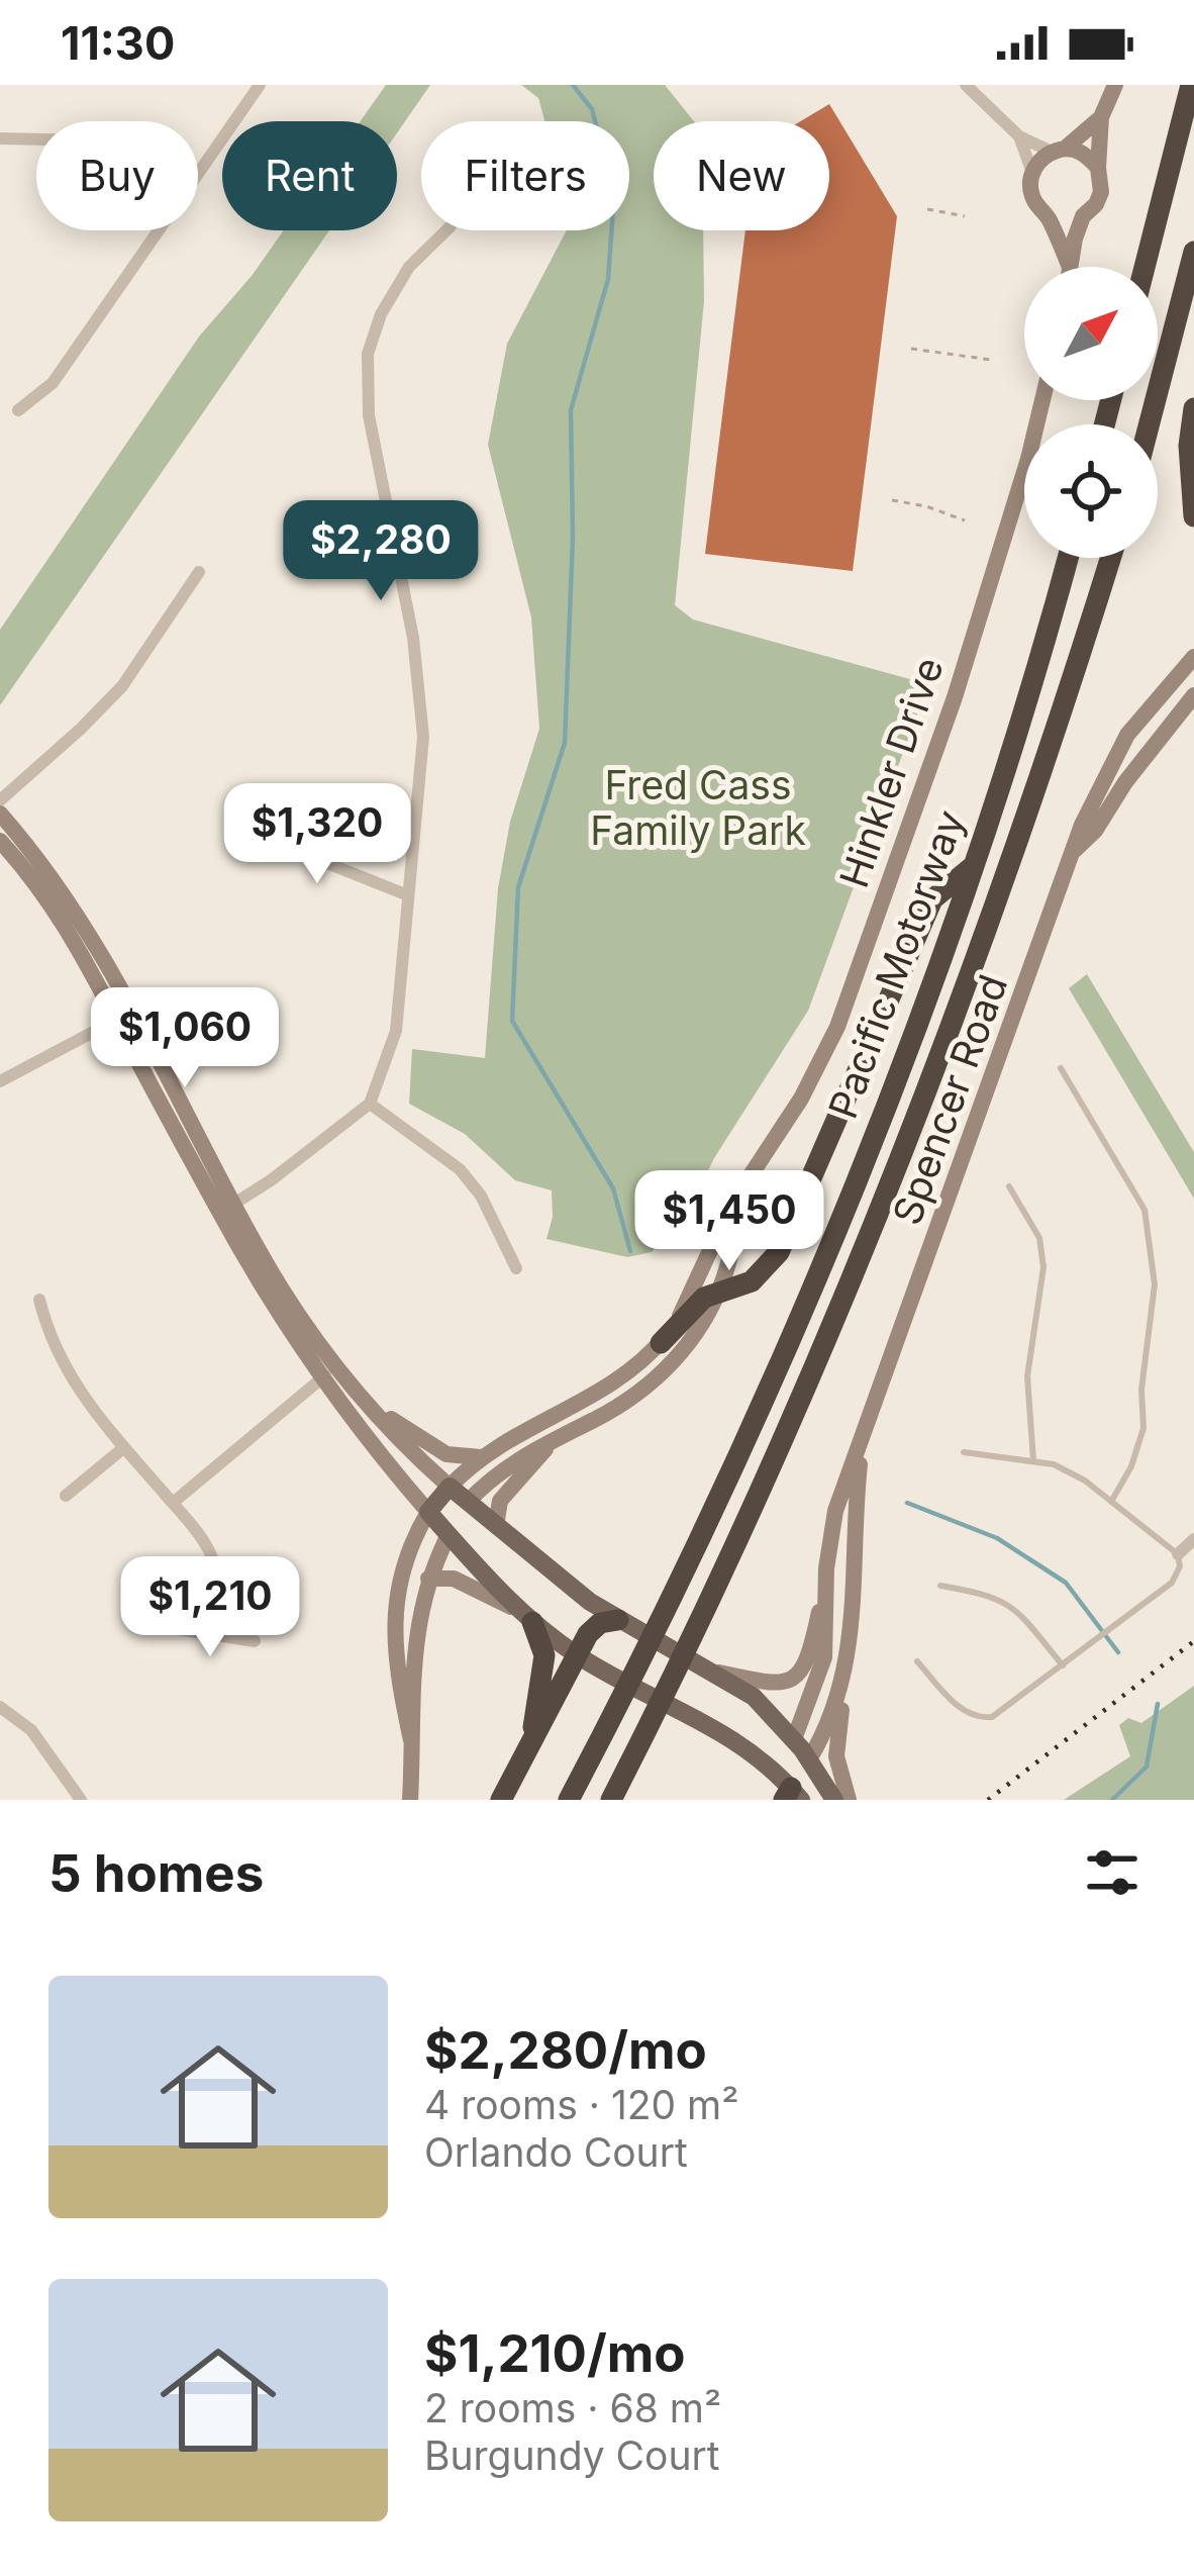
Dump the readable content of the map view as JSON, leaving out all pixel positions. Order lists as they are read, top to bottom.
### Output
{
  "streets": {
    "highway": ["Pacific Motorway"],
    "main road": ["Hinkler Drive"],
    "street": ["Spencer Road"]
  },
  "parks": ["Fred Cass Family Park"],
  "north": "top right",
  "page": {
    "status": "11:30",
    "chip": [
      "Buy",
      "Rent",
      "Filters",
      "New"
    ],
    "price": [
      "$2,280",
      "$1,320",
      "$1,060",
      "$1,450",
      "$1,210"
    ],
    "heading": "5 homes",
    "list": [
      {
        "name": "$2,280/mo",
        "note": "4 rooms · 120 m² · Orlando Court"
      },
      {
        "name": "$1,210/mo",
        "note": "2 rooms · 68 m² · Burgundy Court"
      }
    ]
  }
}
